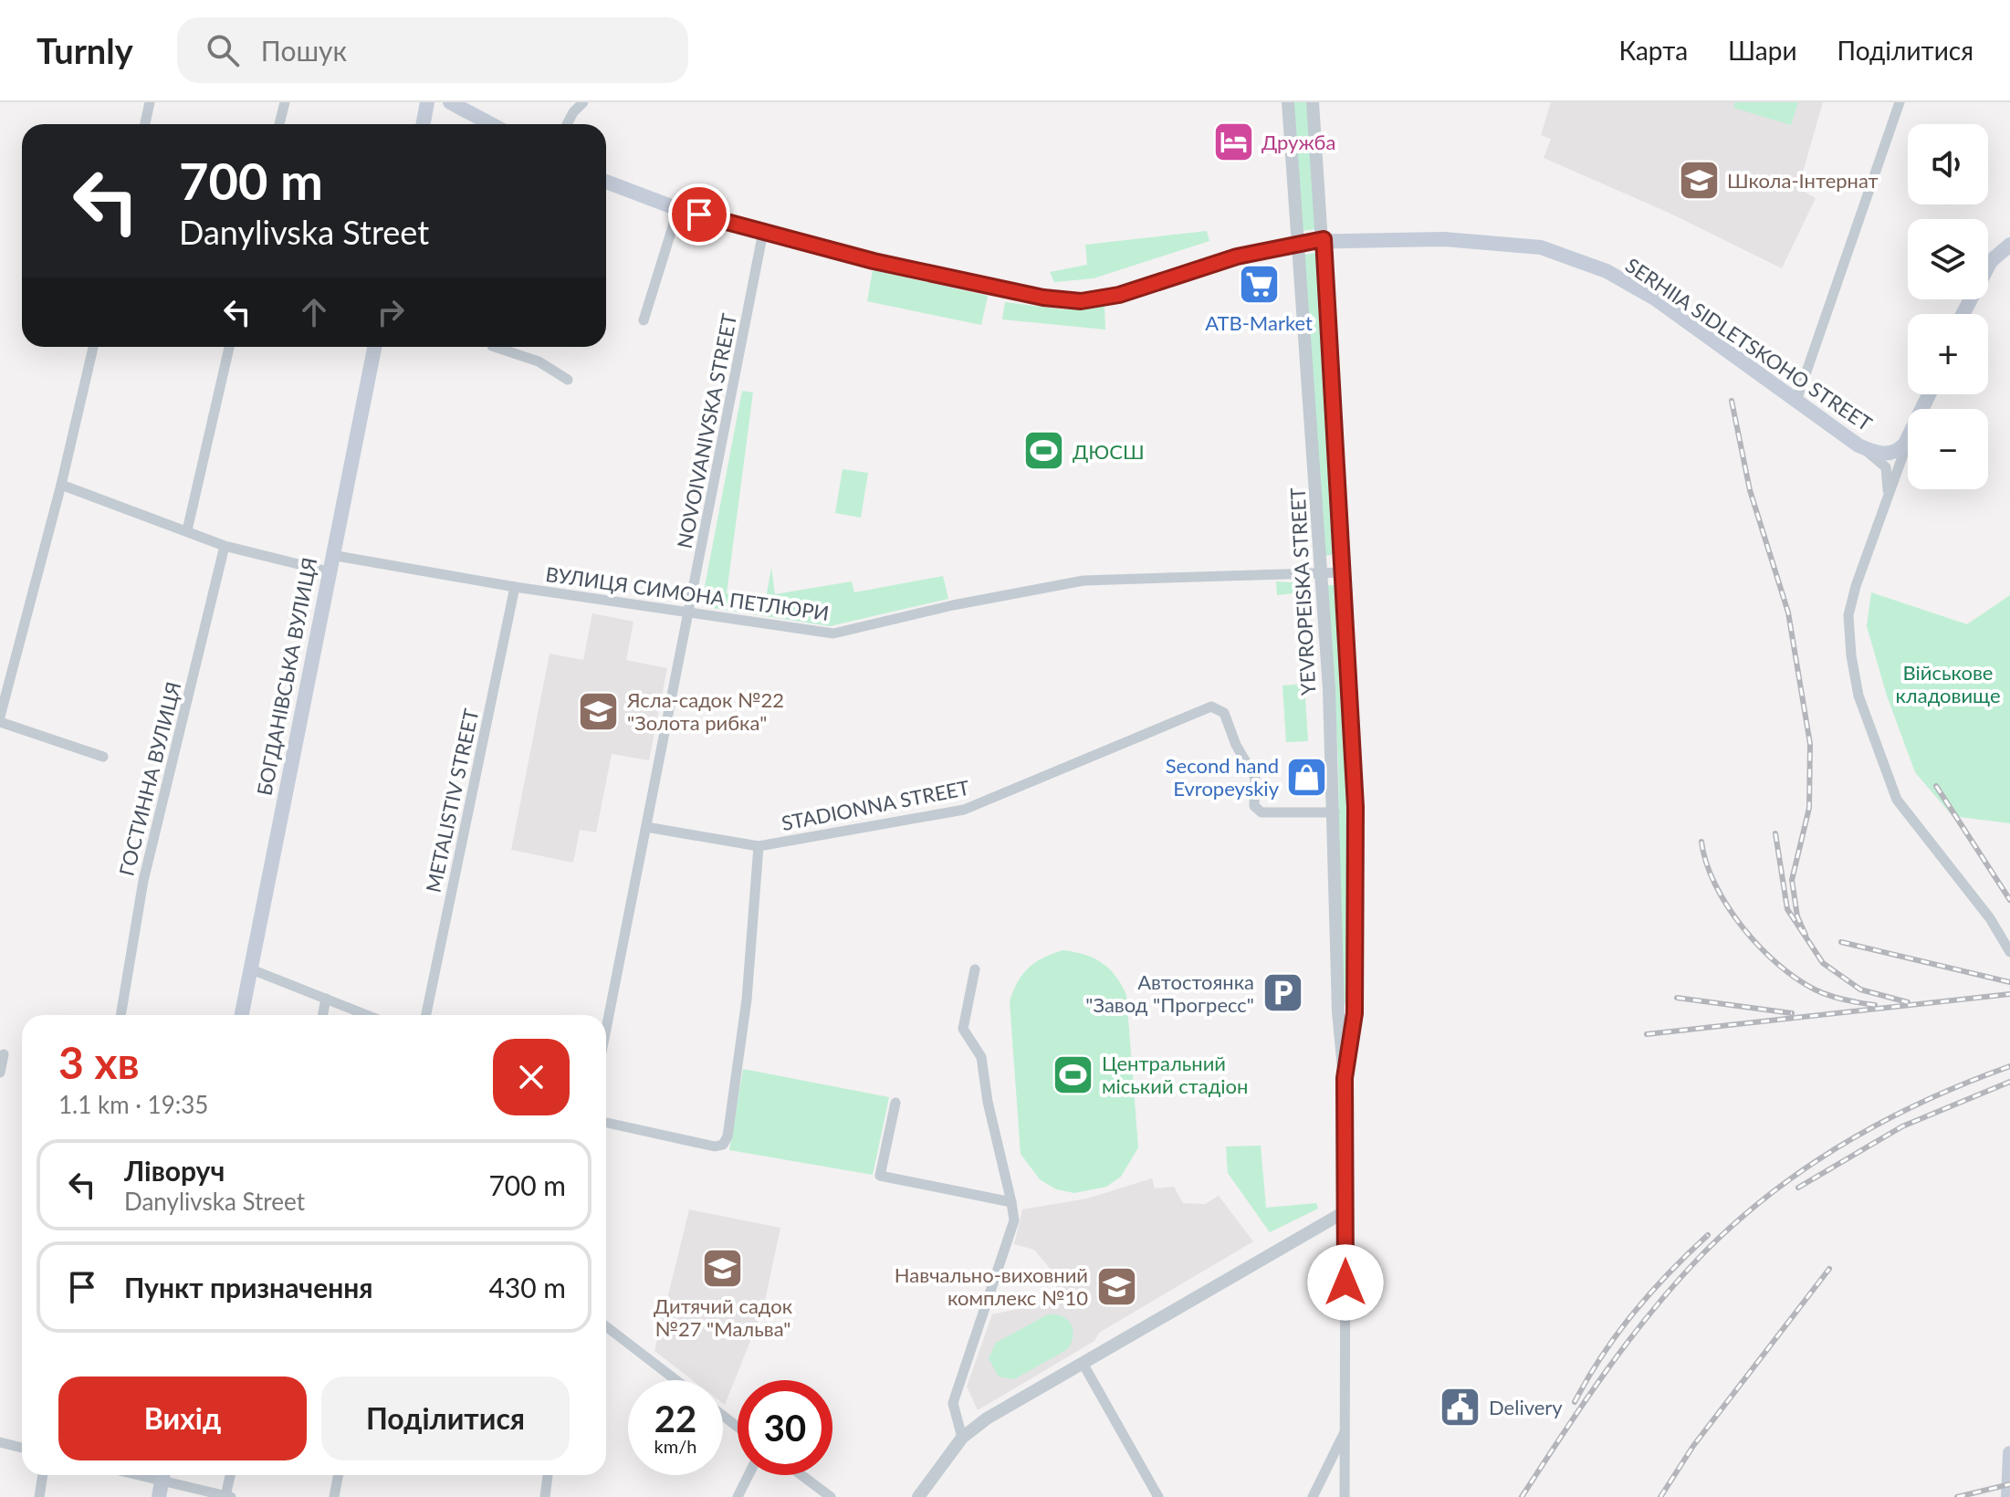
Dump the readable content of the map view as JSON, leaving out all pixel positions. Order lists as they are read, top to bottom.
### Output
{
  "streets": {
    "main road": ["SERHIIA SIDLETSKOHO STREET", "БОГДАНІВСЬКА ВУЛИЦЯ"],
    "street": [
      "NOVOIVANIVSKA STREET",
      "YEVROPEISKA STREET",
      "ВУЛИЦЯ СИМОНА ПЕТЛЮРИ",
      "ГОСТИННА ВУЛИЦЯ",
      "METALISTIV STREET",
      "STADIONNA STREET"
    ]
  },
  "crossings": [
    ["SERHIIA SIDLETSKOHO STREET", "NOVOIVANIVSKA STREET"],
    ["SERHIIA SIDLETSKOHO STREET", "YEVROPEISKA STREET"],
    ["NOVOIVANIVSKA STREET", "ВУЛИЦЯ СИМОНА ПЕТЛЮРИ"],
    ["YEVROPEISKA STREET", "ВУЛИЦЯ СИМОНА ПЕТЛЮРИ"],
    ["YEVROPEISKA STREET", "STADIONNA STREET"],
    ["ВУЛИЦЯ СИМОНА ПЕТЛЮРИ", "БОГДАНІВСЬКА ВУЛИЦЯ"],
    ["ВУЛИЦЯ СИМОНА ПЕТЛЮРИ", "METALISTIV STREET"]
  ],
  "parks": ["Військове кладовище"],
  "places": {
    "hotel": ["Дружба"],
    "school or university": [
      "Школа-Інтернат",
      "Ясла-садок №22 \"Золота рибка\"",
      "Дитячий садок №27 \"Мальва\"",
      "Навчально-виховний комплекс №10"
    ],
    "supermarket": ["ATB-Market"],
    "sports": ["ДЮСШ", "Центральний міський стадіон"],
    "shop": ["Second hand Evropeyskiy"],
    "parking": ["Автостоянка \"Завод \"Прогресс\""],
    "public building": ["Delivery"]
  },
  "page": {
    "header": "Turnly",
    "search": "Пошук",
    "nav": ["Карта", "Шари", "Поділитися"],
    "map_buttons": ["+", "−"],
    "turn": ["700 m", "Danylivska Street"],
    "heading": ["3 хв", "1.1 km · 19:35"],
    "list": [
      {
        "name": "Ліворуч",
        "note": "Danylivska Street",
        "value": "700 m"
      },
      {
        "name": "Пункт призначення",
        "value": "430 m"
      }
    ],
    "buttons": ["Вихід", "Поділитися"],
    "speed": "22 km/h",
    "limit": "30"
  }
}
